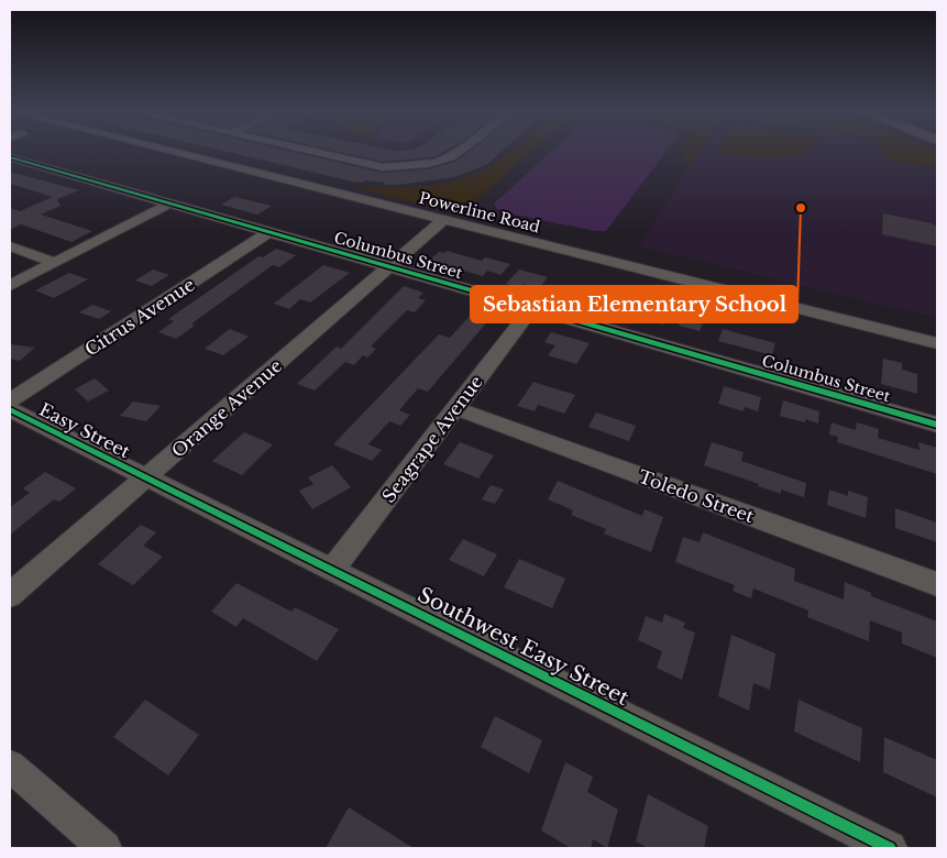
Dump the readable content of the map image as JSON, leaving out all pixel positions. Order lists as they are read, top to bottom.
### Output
{
  "streets": {
    "street": [
      "Powerline Road",
      "Columbus Street",
      "Citrus Avenue",
      "Orange Avenue",
      "Easy Street",
      "Seagrape Avenue",
      "Toledo Street",
      "Southwest Easy Street"
    ]
  },
  "crossings": [
    ["Powerline Road", "Orange Avenue"],
    ["Columbus Street", "Citrus Avenue"],
    ["Columbus Street", "Orange Avenue"],
    ["Columbus Street", "Seagrape Avenue"],
    ["Orange Avenue", "Easy Street"],
    ["Orange Avenue", "Southwest Easy Street"],
    ["Easy Street", "Southwest Easy Street"],
    ["Seagrape Avenue", "Toledo Street"],
    ["Seagrape Avenue", "Southwest Easy Street"]
  ],
  "places": ["Sebastian Elementary School"]
}
